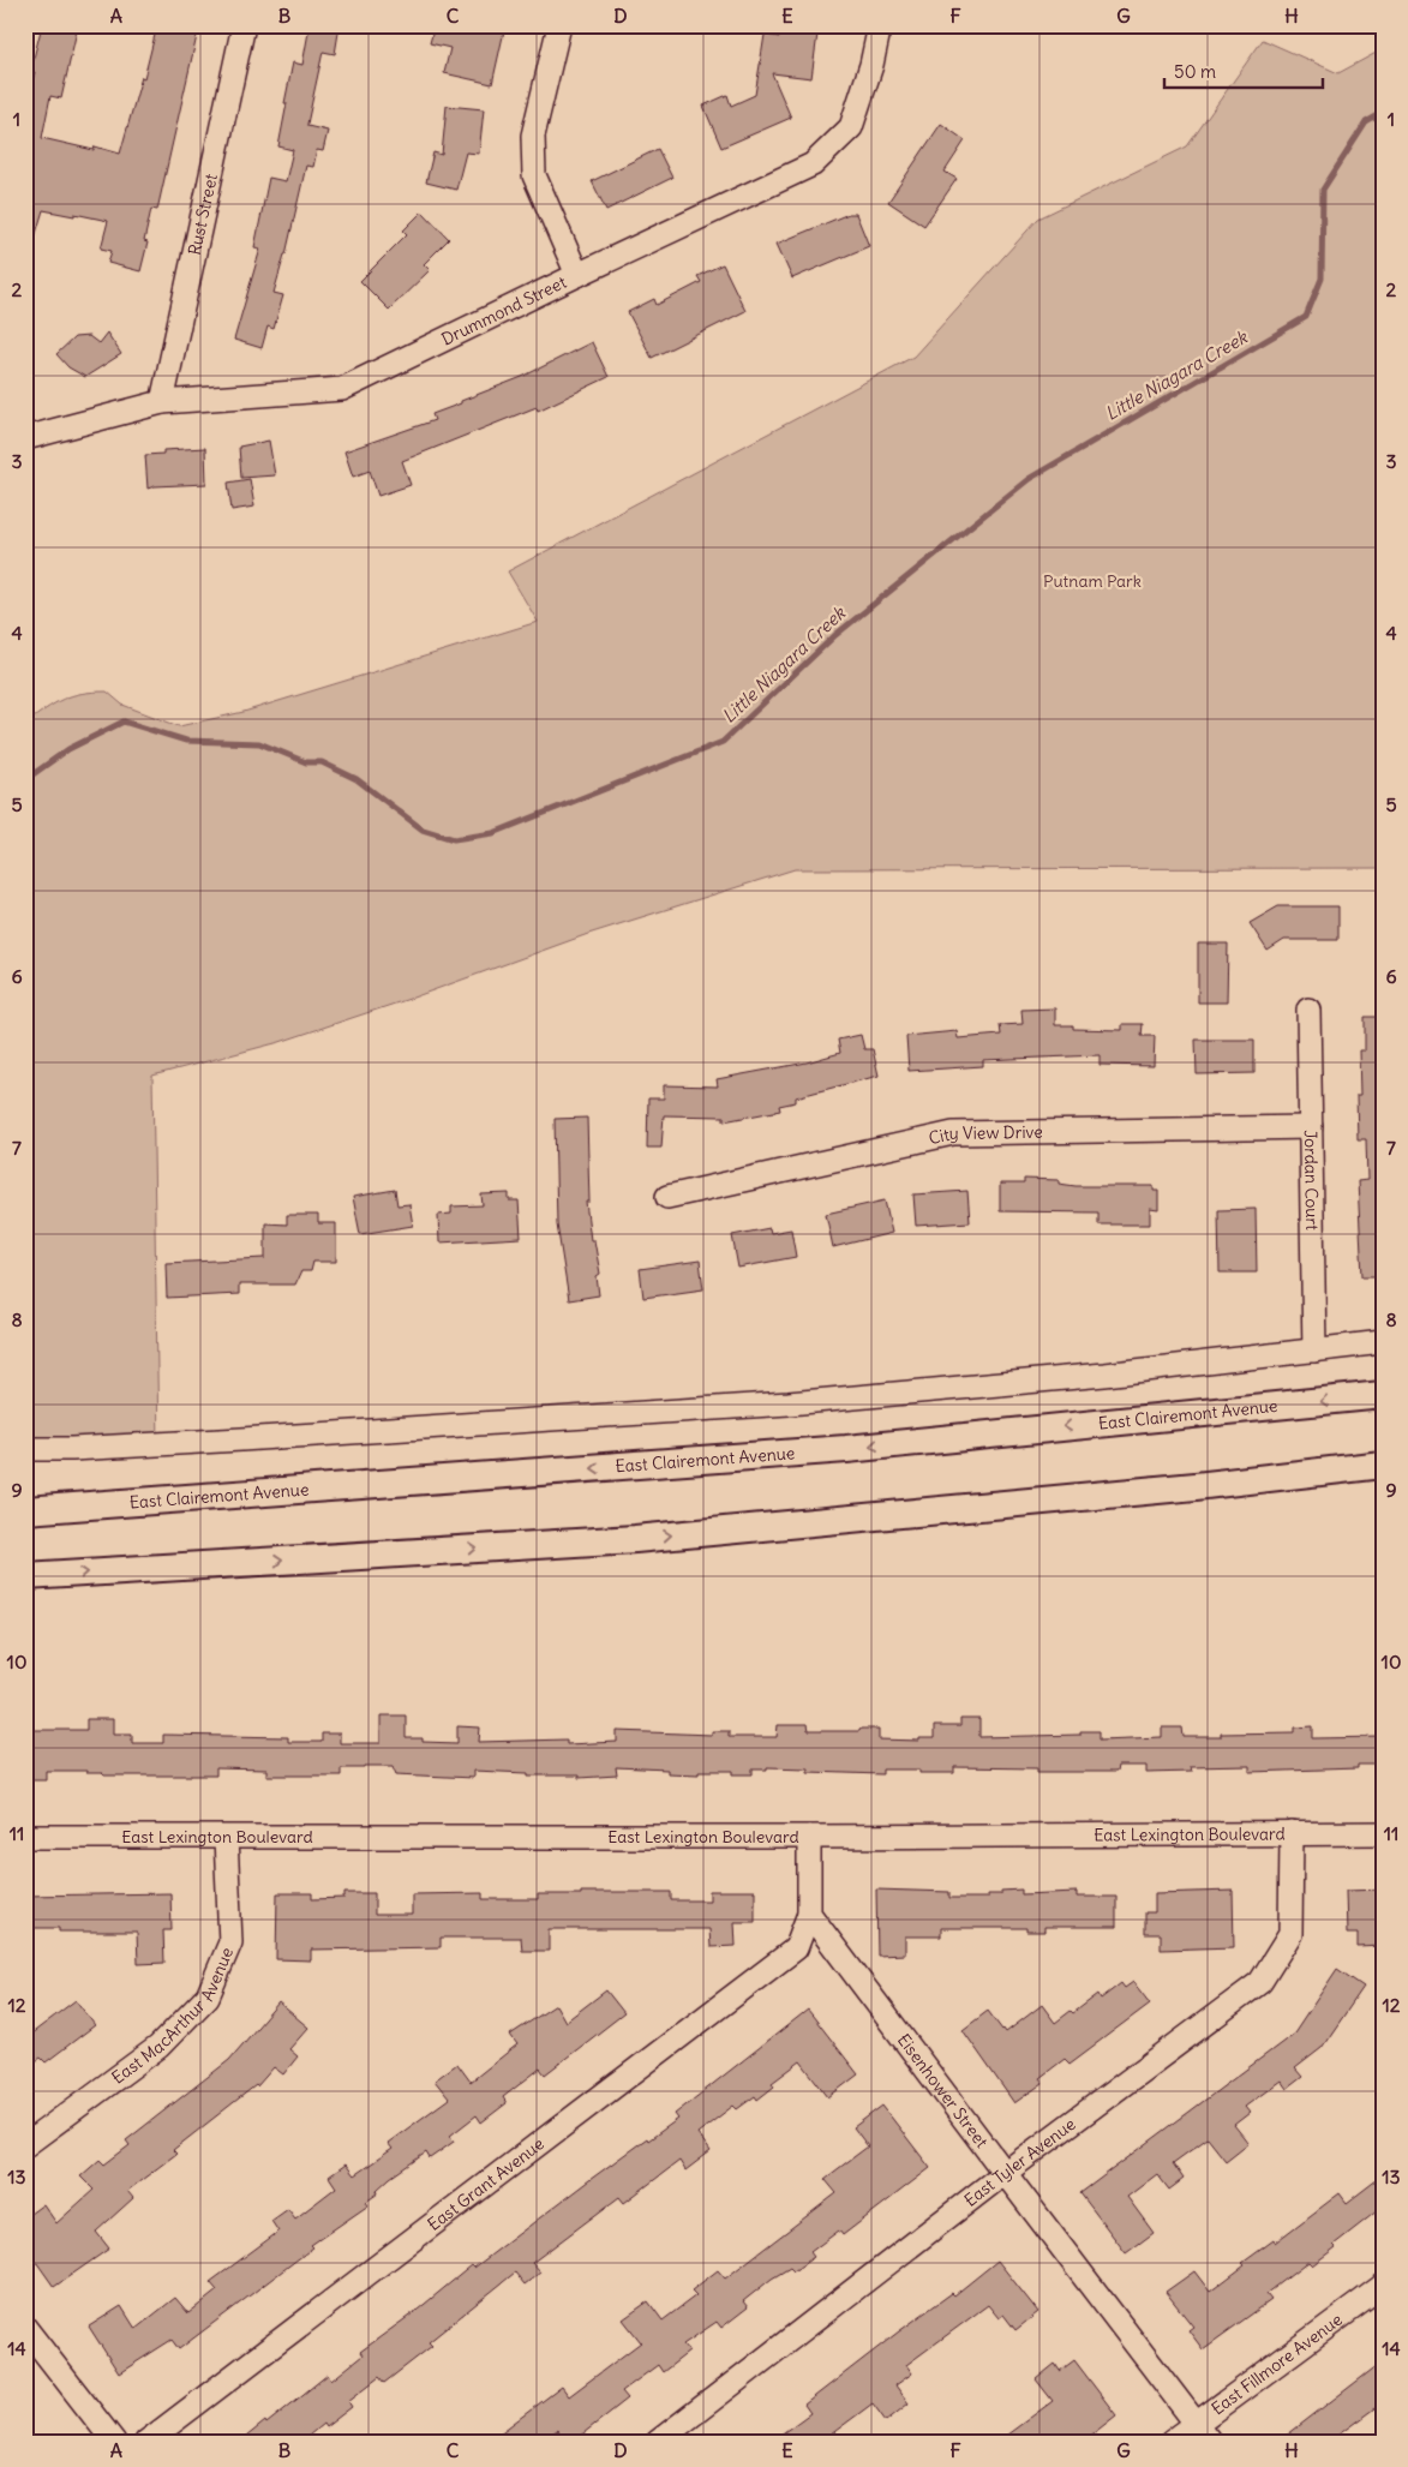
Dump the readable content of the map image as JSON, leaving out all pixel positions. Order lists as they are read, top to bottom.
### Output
{
  "streets": {
    "main road": ["East Clairemont Avenue"],
    "street": [
      "Rust Street",
      "Drummond Street",
      "City View Drive",
      "Jordan Court",
      "East Lexington Boulevard",
      "East MacArthur Avenue",
      "Eisenhower Street",
      "East Tyler Avenue",
      "East Grant Avenue",
      "East Fillmore Avenue"
    ]
  },
  "crossings": [
    ["Rust Street", "Drummond Street"],
    ["City View Drive", "Jordan Court"],
    ["East Lexington Boulevard", "East MacArthur Avenue"],
    ["East Lexington Boulevard", "East Tyler Avenue"],
    ["Eisenhower Street", "East Tyler Avenue"],
    ["Eisenhower Street", "East Grant Avenue"],
    ["Eisenhower Street", "East Fillmore Avenue"]
  ],
  "water": ["Little Niagara Creek"],
  "parks": ["Putnam Park"],
  "scale_bar": "50 m",
  "grid": {
    "columns": [
      "A",
      "B",
      "C",
      "D",
      "E",
      "F",
      "G",
      "H"
    ],
    "rows": [
      "1",
      "2",
      "3",
      "4",
      "5",
      "6",
      "7",
      "8",
      "9",
      "10",
      "11",
      "12",
      "13",
      "14"
    ]
  }
}
